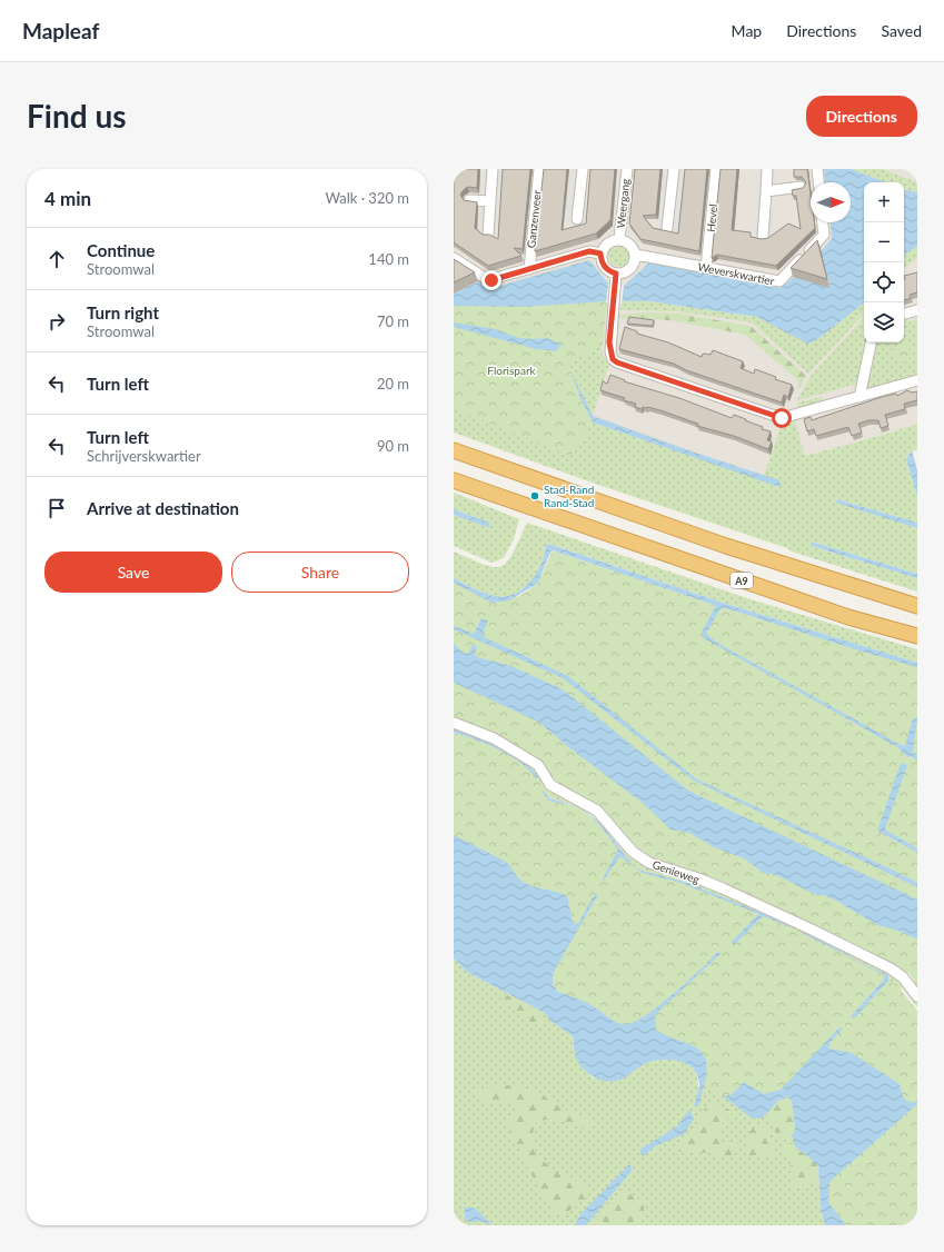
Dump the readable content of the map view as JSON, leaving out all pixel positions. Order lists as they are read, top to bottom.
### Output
{
  "streets": {
    "highway": ["A9"],
    "street": [
      "Weergang",
      "Hevel",
      "Ganzenveer",
      "Weverskwartier",
      "Genieweg"
    ]
  },
  "crossings": [
    ["Weergang", "Weverskwartier"],
    ["Hevel", "Weverskwartier"]
  ],
  "parks": ["Florispark"],
  "places": ["Stad-Rand Rand-Stad"],
  "north": "right",
  "page": {
    "header": "Mapleaf",
    "nav": ["Map", "Directions", "Saved"],
    "buttons": [
      "Directions",
      ["Save", "Share"]
    ],
    "title": "Find us",
    "heading": ["4 min", "Walk · 320 m"],
    "map_buttons": ["+", "−"],
    "list": [
      ["Continue", "Stroomwal", "140 m"],
      ["Turn right", "Stroomwal", "70 m"],
      ["Turn left", "20 m"],
      ["Turn left", "Schrijverskwartier", "90 m"],
      "Arrive at destination"
    ]
  }
}
